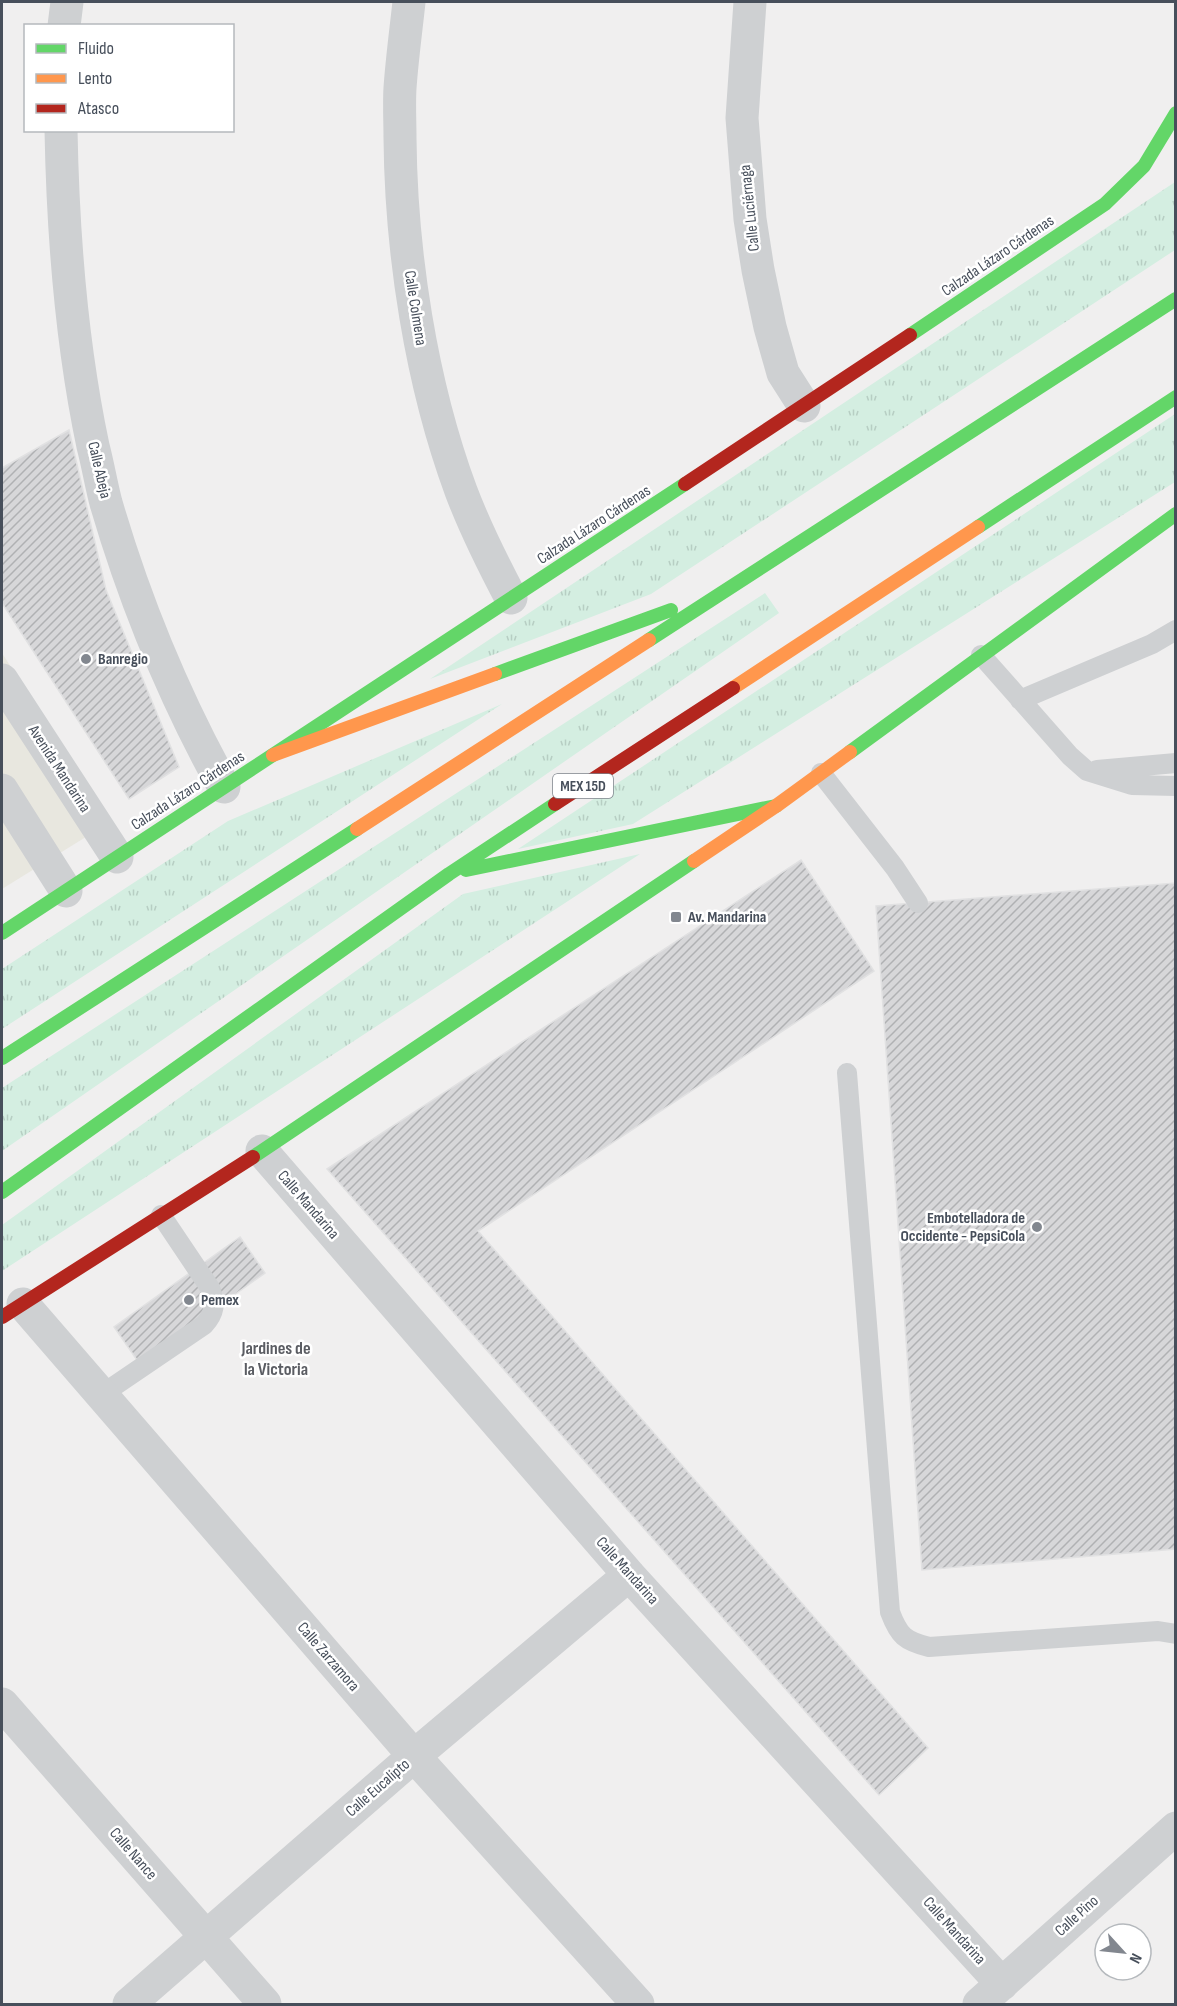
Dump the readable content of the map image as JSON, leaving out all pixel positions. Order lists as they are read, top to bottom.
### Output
{
  "streets": {
    "main road": ["Calzada Lázaro Cárdenas", "MEX 15D"],
    "street": [
      "Calle Luciérnaga",
      "Calle Colmena",
      "Calle Abeja",
      "Avenida Mandarina",
      "Calle Mandarina",
      "Calle Zarzamora",
      "Calle Eucalipto",
      "Calle Nance",
      "Calle Pino"
    ]
  },
  "crossings": [
    ["Calle Luciérnaga", "Calzada Lázaro Cárdenas"],
    ["Calzada Lázaro Cárdenas", "Calle Colmena"],
    ["Calzada Lázaro Cárdenas", "Calle Abeja"],
    ["Calzada Lázaro Cárdenas", "Avenida Mandarina"],
    ["Calle Mandarina", "Calle Eucalipto"],
    ["Calle Mandarina", "Calle Pino"],
    ["Calle Zarzamora", "Calle Eucalipto"],
    ["Calle Eucalipto", "Calle Nance"]
  ],
  "districts": ["Jardines de la Victoria"],
  "places": {
    "other": ["Banregio", "Embotelladora de Occidente - PepsiCola", "Pemex"],
    "transit": ["Av. Mandarina"]
  },
  "legend": ["Fluido", "Lento", "Atasco"],
  "north": "bottom right"
}
